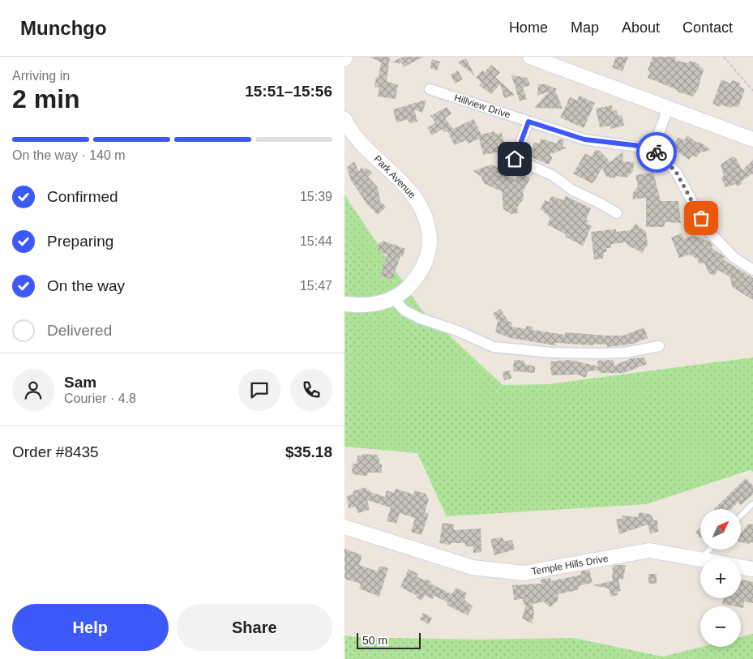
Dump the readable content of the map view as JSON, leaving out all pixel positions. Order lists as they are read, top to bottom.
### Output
{
  "streets": {
    "main road": ["Park Avenue", "Temple Hills Drive"],
    "street": ["Hillview Drive"]
  },
  "scale_bar": "50 m",
  "north": "top right",
  "page": {
    "header": "Munchgo",
    "nav": [
      "Home",
      "Map",
      "About",
      "Contact"
    ],
    "heading": ["2 min", "Arriving in", "15:51–15:56"],
    "panel": [
      "Sam",
      "Courier · 4.8",
      "Order #8435",
      "$35.18"
    ],
    "bar": "On the way · 140 m",
    "list": [
      ["Confirmed", "15:39"],
      ["Preparing", "15:44"],
      ["On the way", "15:47"],
      "Delivered"
    ],
    "map_buttons": ["+", "−"],
    "buttons": ["Help", "Share"],
    "scale": "50 m"
  }
}
